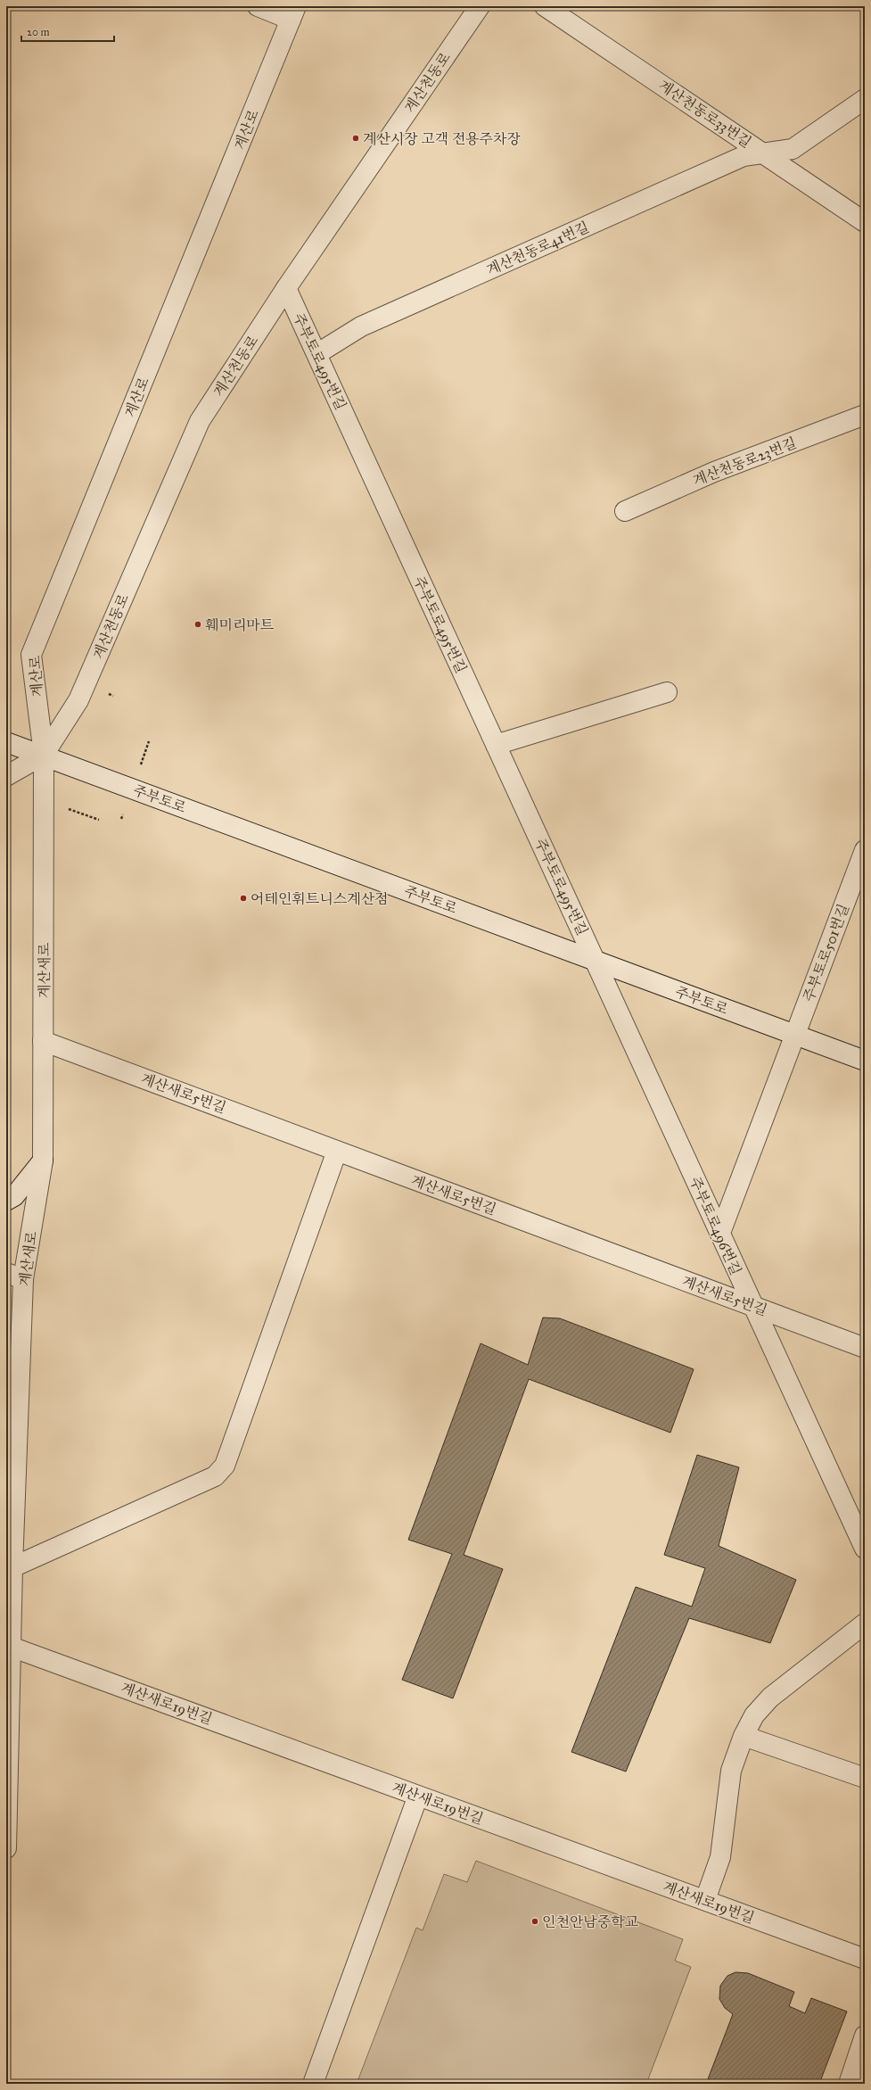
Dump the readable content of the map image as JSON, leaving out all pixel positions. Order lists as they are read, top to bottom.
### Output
{
  "streets": {
    "street": [
      "계산천동로",
      "계산천동로33번길",
      "계산로",
      "계산천동로41번길",
      "주부토로495번길",
      "계산천동로23번길",
      "주부토로",
      "주부토로501번길",
      "계산새로",
      "계산새로5번길",
      "주부토로496번길",
      "계산새로19번길"
    ]
  },
  "crossings": [
    ["계산천동로", "계산로"],
    ["계산천동로", "주부토로495번길"],
    ["계산천동로", "주부토로"],
    ["계산천동로", "계산새로"],
    ["계산천동로33번길", "계산천동로41번길"],
    ["계산로", "주부토로"],
    ["계산로", "계산새로"],
    ["계산천동로41번길", "주부토로495번길"],
    ["주부토로495번길", "주부토로"],
    ["주부토로495번길", "주부토로496번길"],
    ["주부토로", "주부토로501번길"],
    ["주부토로", "계산새로"],
    ["주부토로", "주부토로496번길"],
    ["계산새로", "계산새로5번길"],
    ["계산새로", "계산새로19번길"],
    ["계산새로5번길", "주부토로496번길"]
  ],
  "places": [
    "계산시장 고객 전용주차장",
    "훼미리마트",
    "어테인휘트니스계산점",
    "인천안남중학교"
  ],
  "scale_bar": "20 m"
}
